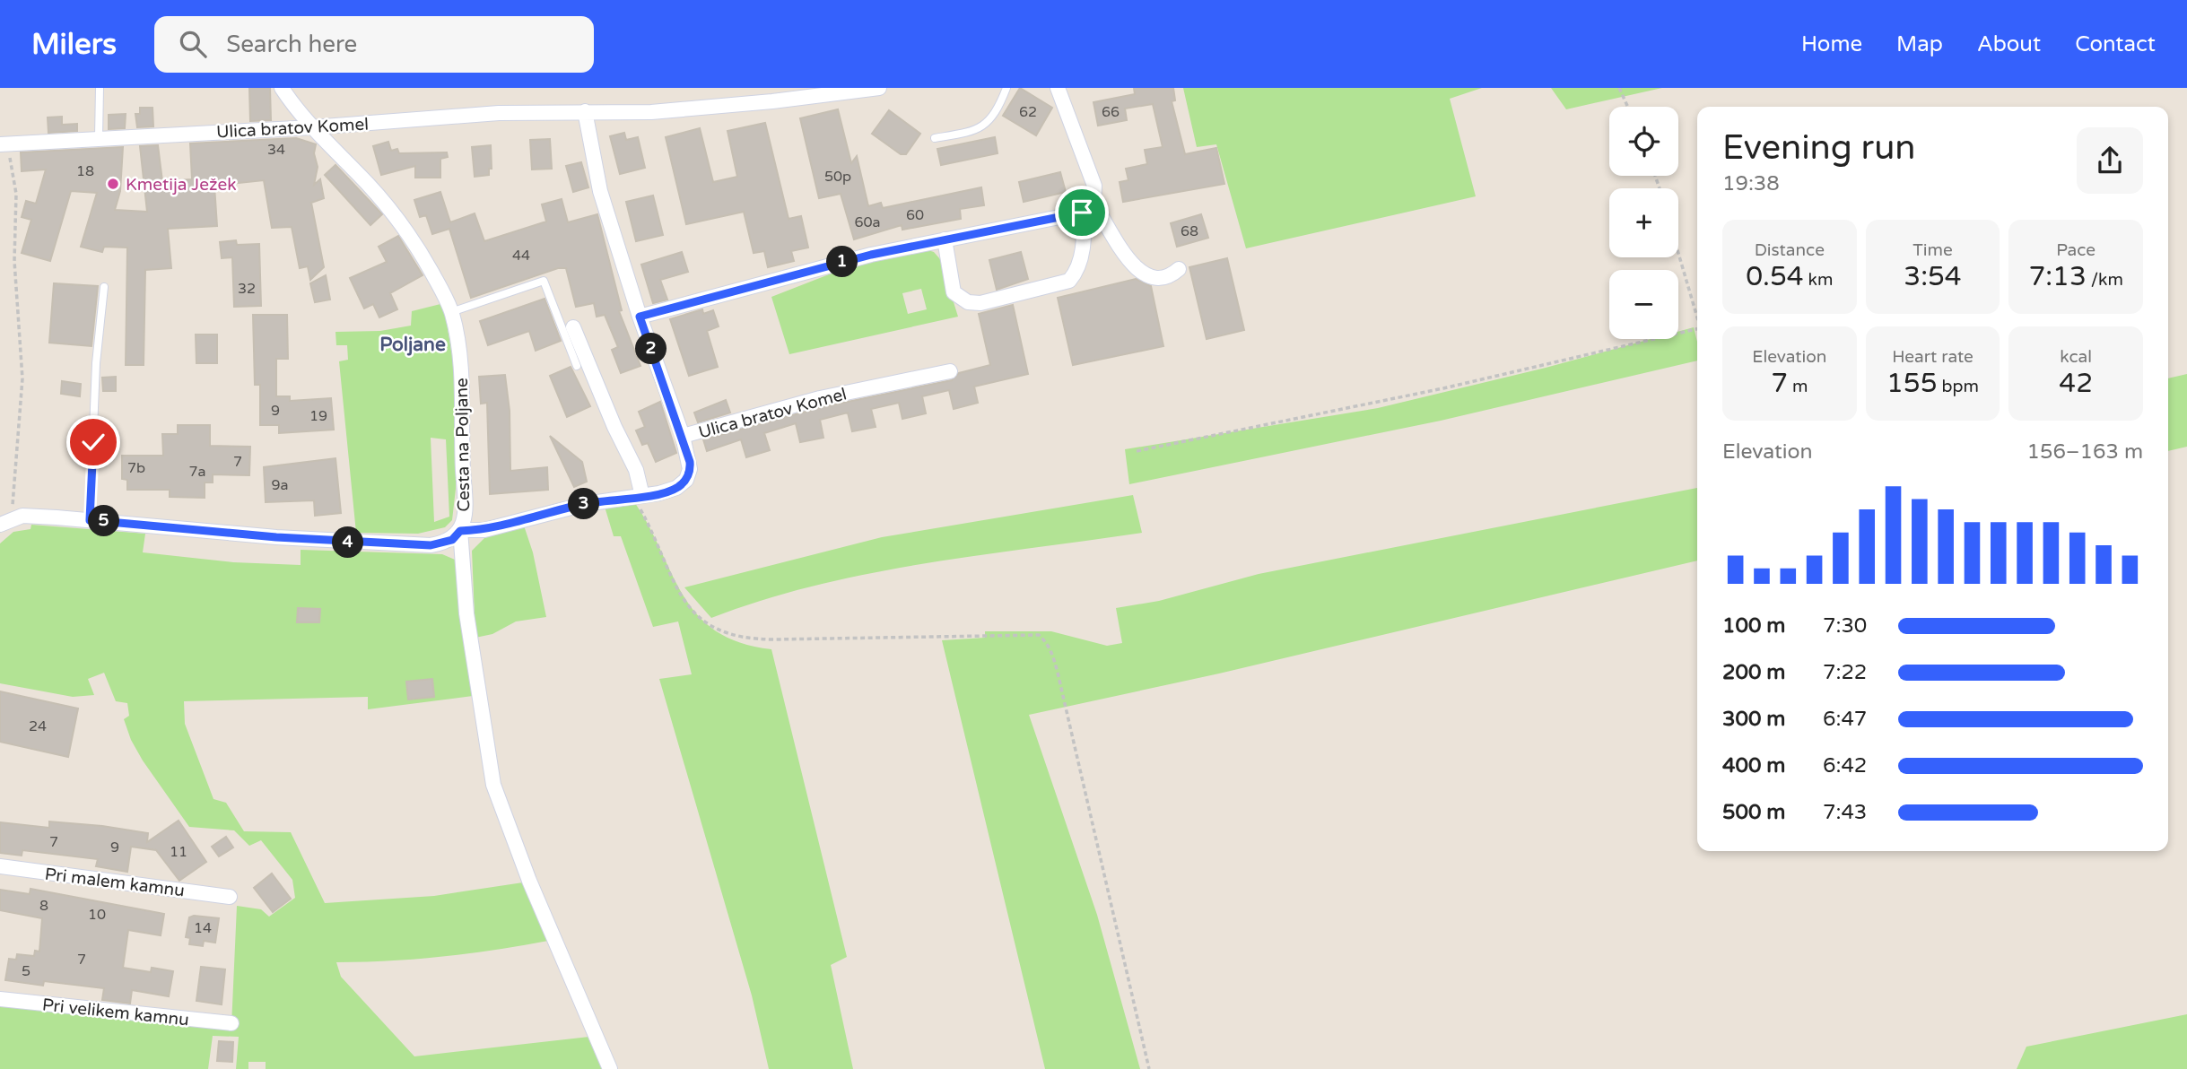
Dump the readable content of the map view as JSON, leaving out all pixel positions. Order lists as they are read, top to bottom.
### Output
{
  "streets": {
    "street": [
      "Ulica bratov Komel",
      "Cesta na Poljane",
      "Pri malem kamnu",
      "Pri velikem kamnu"
    ]
  },
  "crossings": [
    ["Ulica bratov Komel", "Cesta na Poljane"]
  ],
  "districts": ["Poljane"],
  "places": ["Kmetija Ježek"],
  "house_numbers": [
    "62",
    "66",
    "34",
    "18",
    "50p",
    "60",
    "60a",
    "68",
    "44",
    "32",
    "9",
    "19",
    "7",
    "7b",
    "7a",
    "9a",
    "24",
    "7",
    "9",
    "11",
    "8",
    "10",
    "14",
    "7",
    "5"
  ],
  "page": {
    "header": "Milers",
    "search": "Search here",
    "nav": [
      "Home",
      "Map",
      "About",
      "Contact"
    ],
    "map_buttons": ["+", "−"],
    "heading": ["Evening run", "19:38"],
    "stats": [
      ["Distance", "0.54 km"],
      ["Time", "3:54"],
      ["Pace", "7:13 /km"],
      ["Elevation", "7 m"],
      ["Heart rate", "155 bpm"],
      ["kcal", "42"]
    ],
    "pins": [
      "1",
      "2",
      "3",
      "5",
      "4"
    ],
    "chart": ["Elevation", "156–163 m"],
    "list": [
      {
        "name": "100 m",
        "note": "7:30"
      },
      {
        "name": "200 m",
        "note": "7:22"
      },
      {
        "name": "300 m",
        "note": "6:47"
      },
      {
        "name": "400 m",
        "note": "6:42"
      },
      {
        "name": "500 m",
        "note": "7:43"
      }
    ]
  }
}
